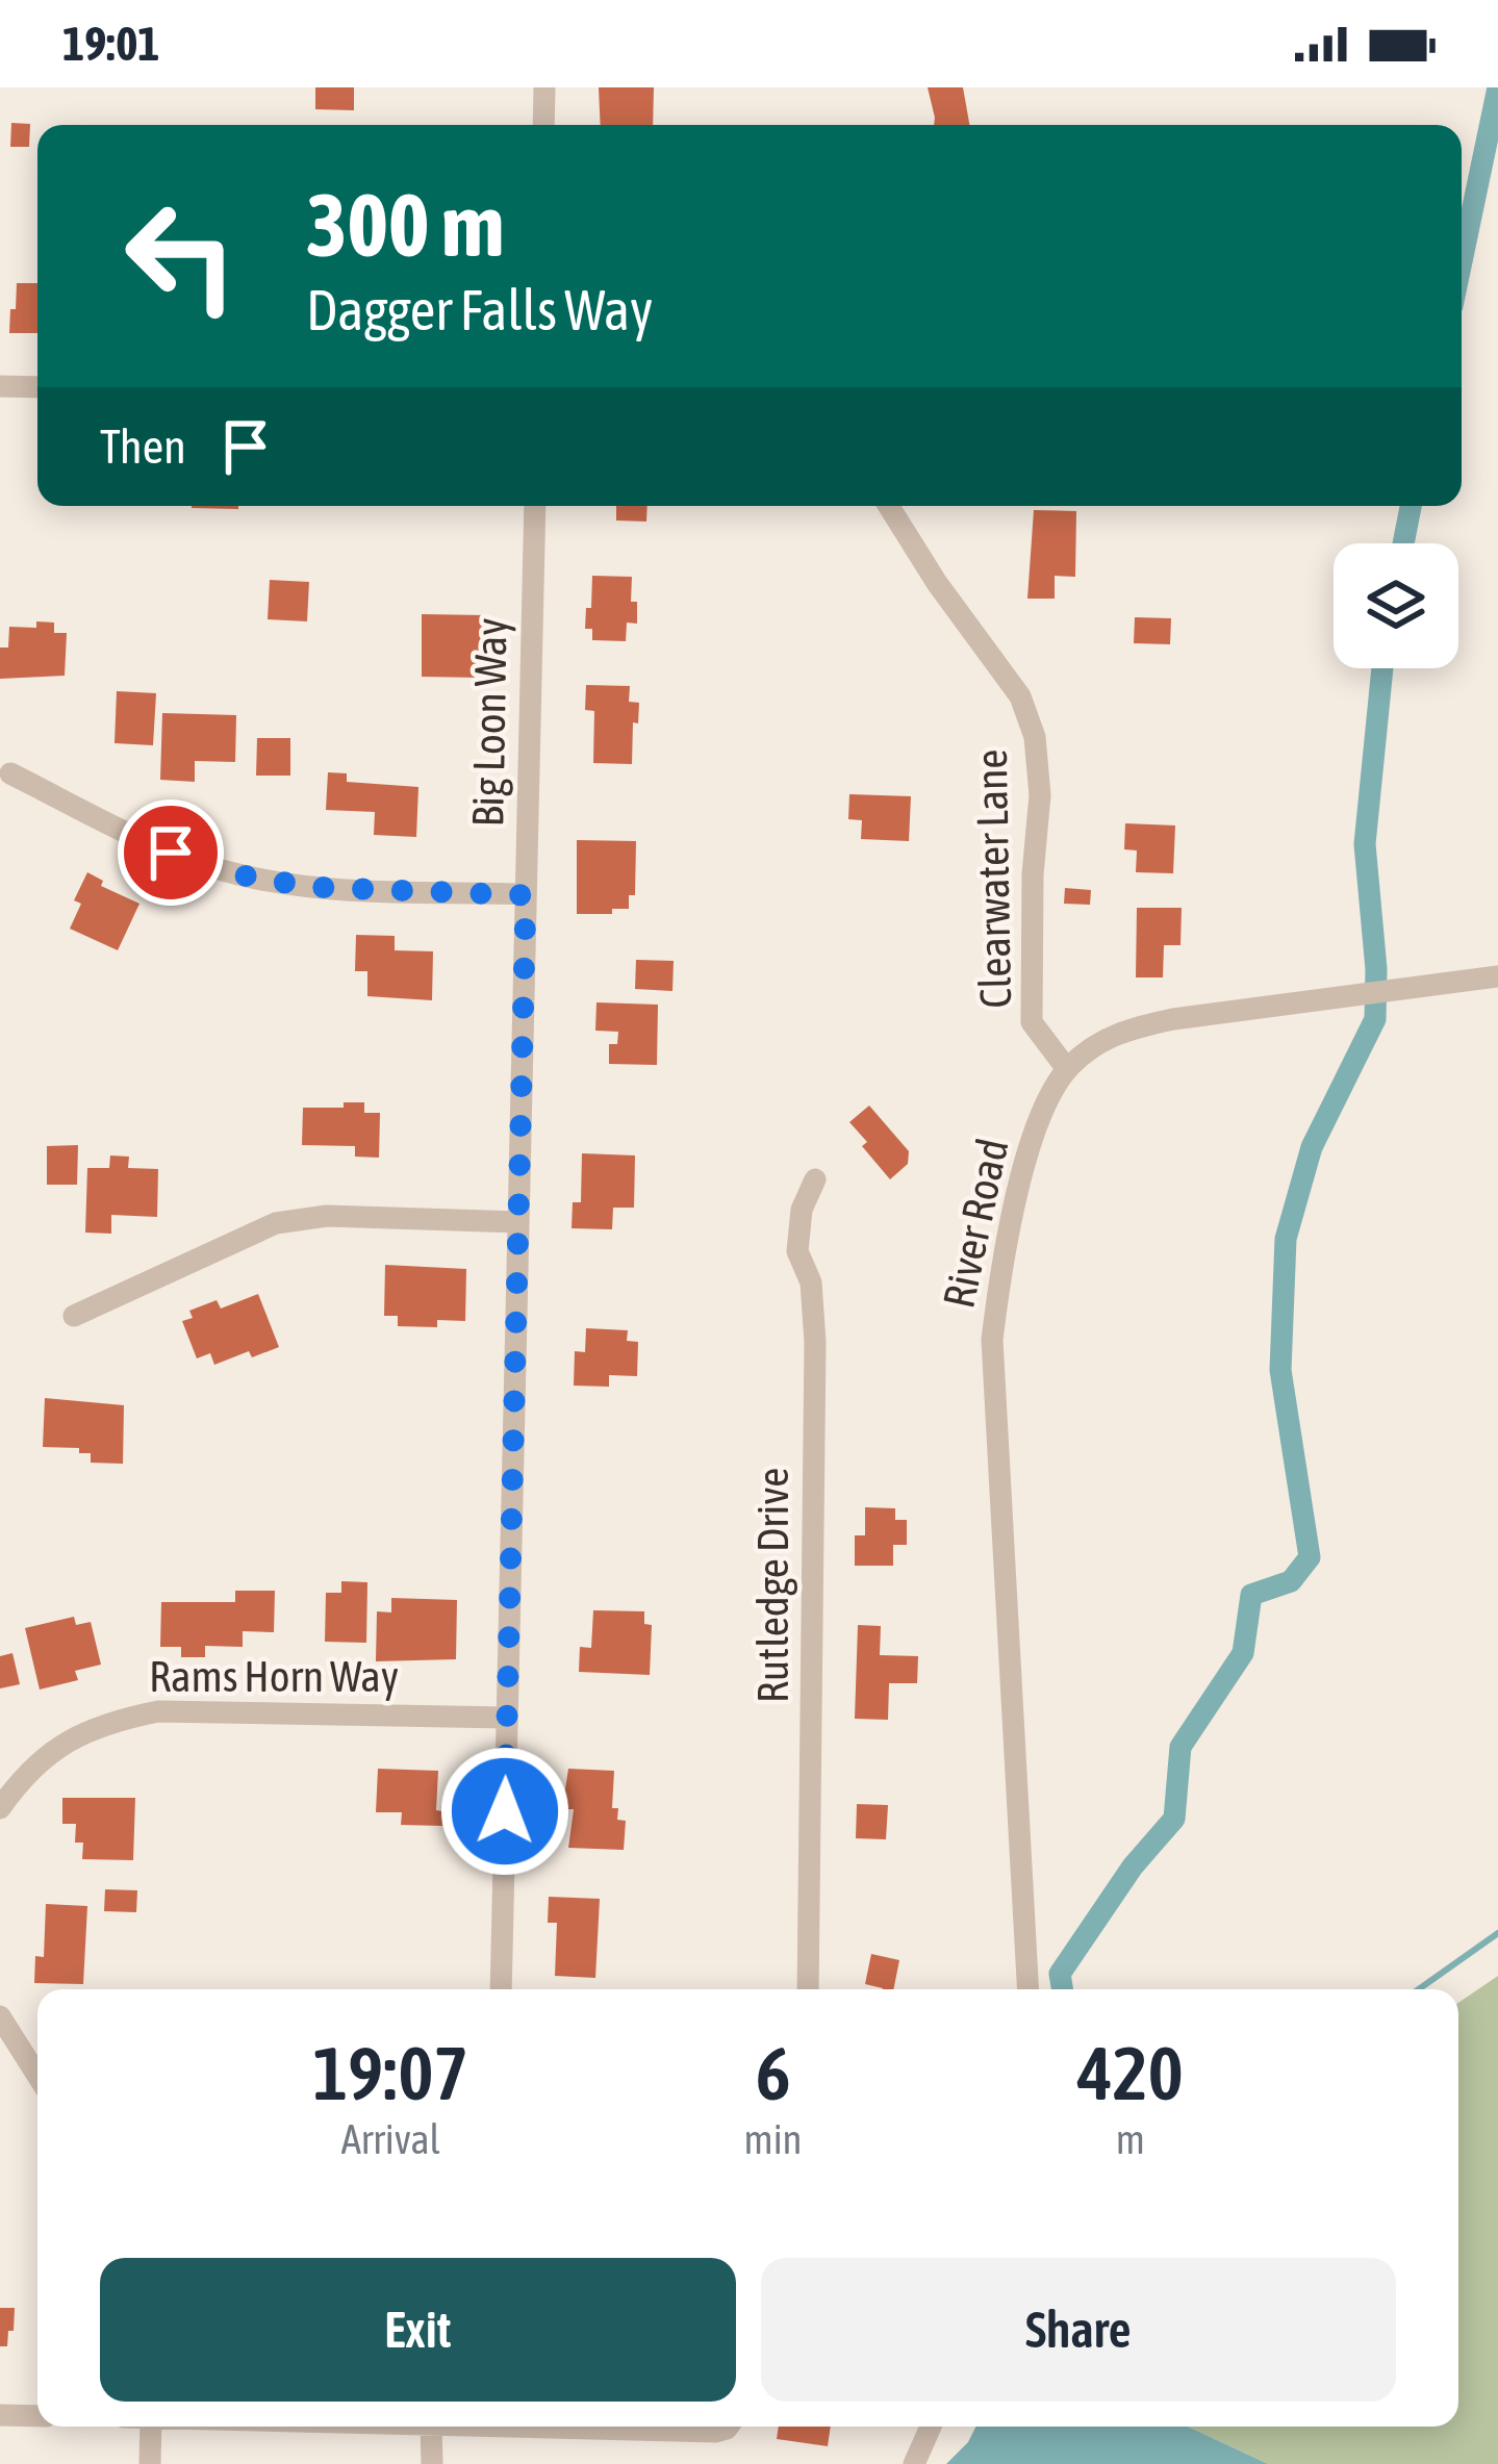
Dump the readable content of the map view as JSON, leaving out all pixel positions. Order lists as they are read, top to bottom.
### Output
{
  "streets": {
    "street": [
      "Big Loon Way",
      "Clearwater Lane",
      "River Road",
      "Rutledge Drive",
      "Rams Horn Way"
    ]
  },
  "crossings": [
    ["Big Loon Way", "Rams Horn Way"],
    ["Clearwater Lane", "River Road"]
  ],
  "page": {
    "status": "19:01",
    "turn": ["300 m", "Dagger Falls Way"],
    "then": "Then",
    "eta": [
      "19:07",
      "Arrival",
      "6",
      "min",
      "420",
      "m"
    ],
    "buttons": ["Exit", "Share"]
  }
}
